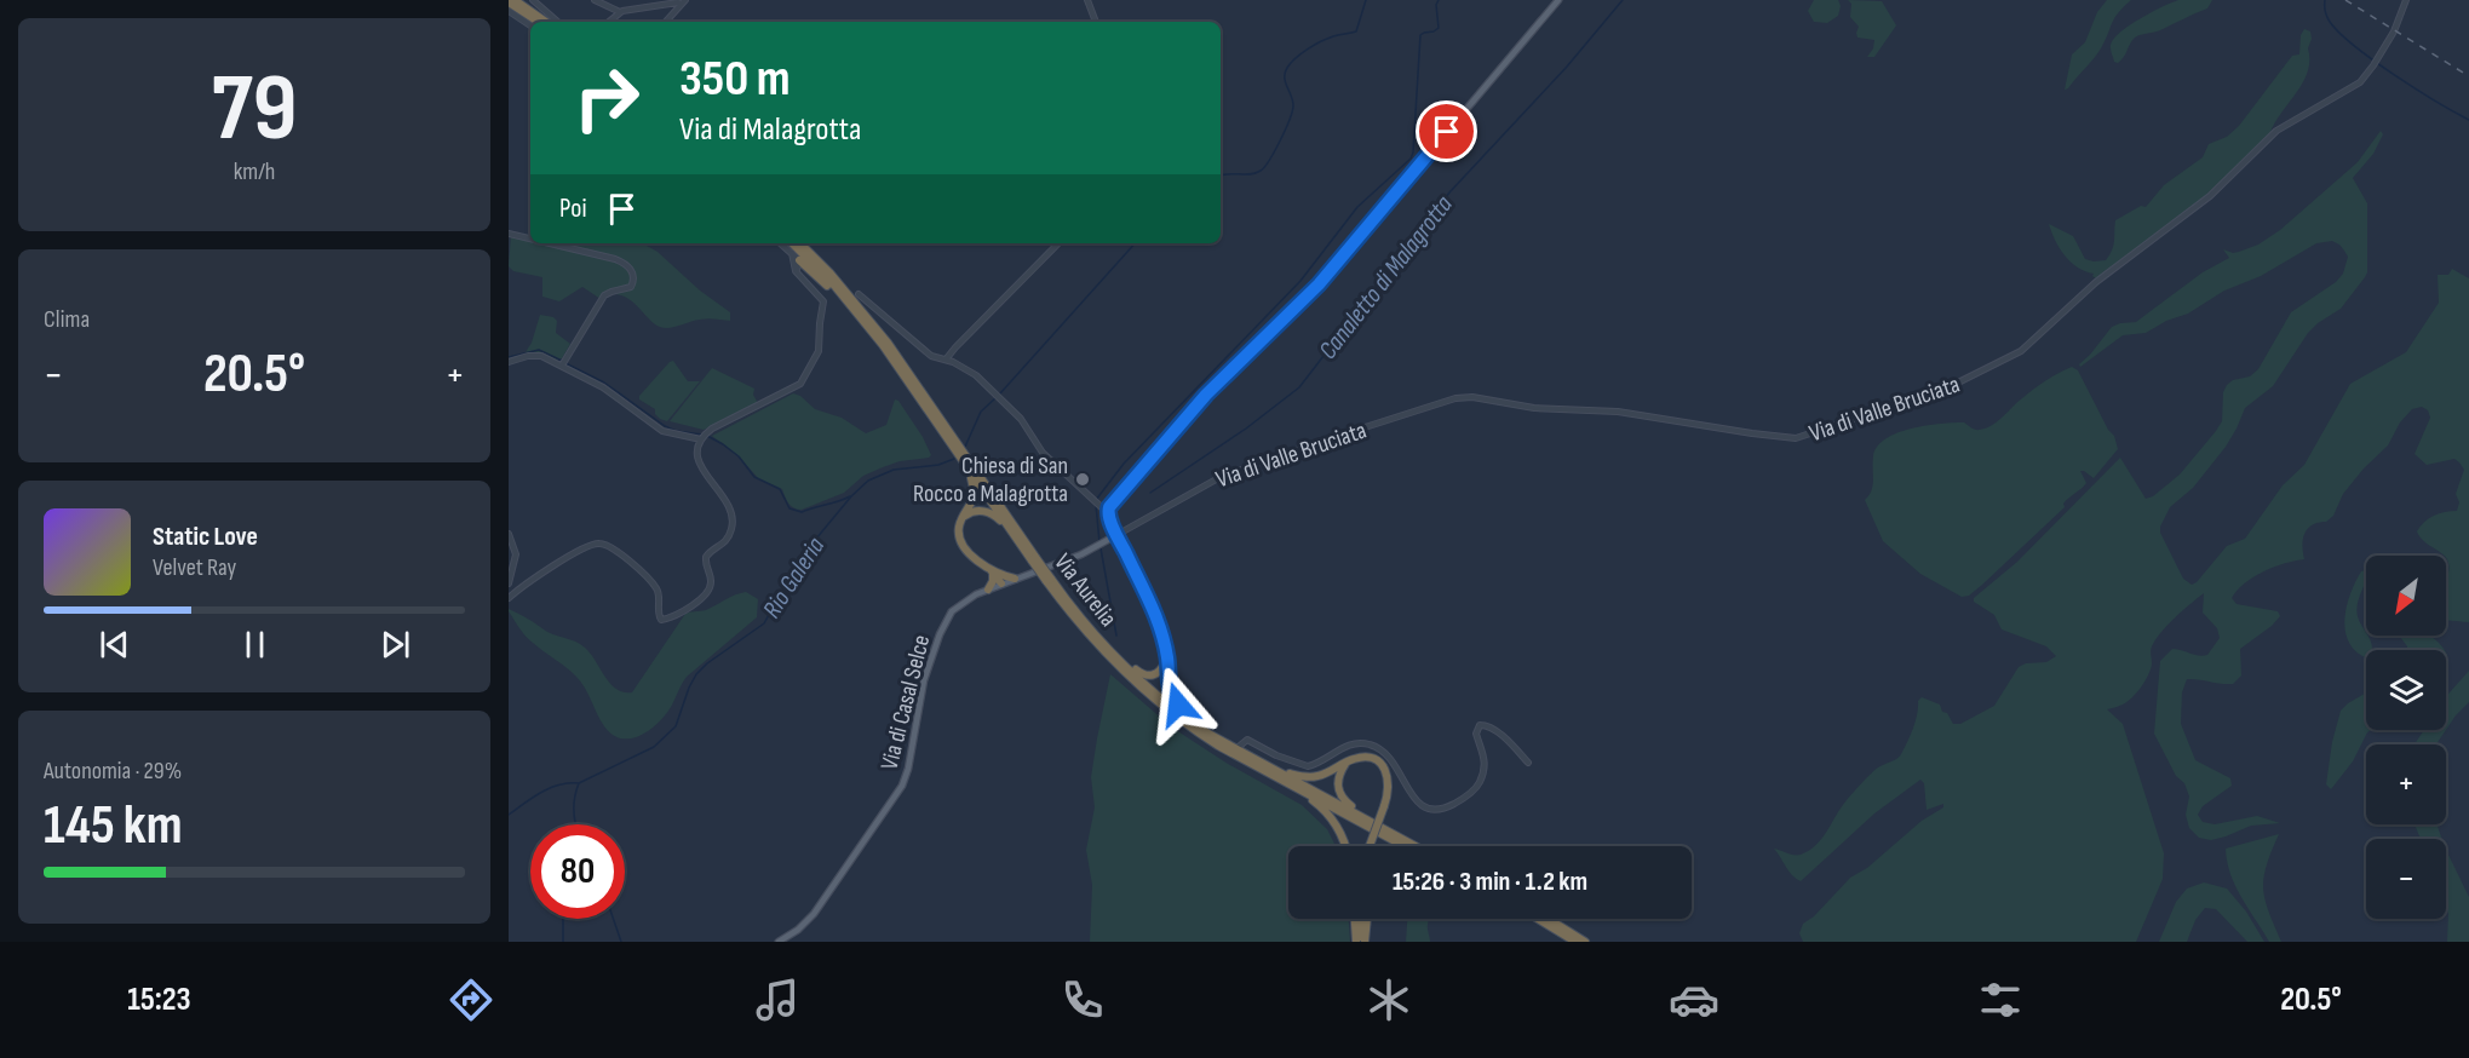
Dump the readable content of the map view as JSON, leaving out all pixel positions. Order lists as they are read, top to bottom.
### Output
{
  "streets": {
    "highway": ["Via Aurelia"],
    "main road": ["Via di Casal Selce"],
    "street": ["Via di Valle Bruciata"]
  },
  "crossings": [
    ["Via di Valle Bruciata", "Via di Casal Selce"]
  ],
  "water": ["Canaletto di Malagrotta", "Rio Galeria"],
  "places": ["Chiesa di San Rocco a Malagrotta"],
  "north": "bottom left",
  "page": {
    "tile": [
      ["79", "km/h"],
      "Clima",
      ["Autonomia · 29%", "145 km"]
    ],
    "turn": ["350 m", "Via di Malagrotta"],
    "then": "Poi",
    "heat": ["−", "20.5°", "+"],
    "song": ["Static Love", "Velvet Ray"],
    "map_buttons": ["+", "−"],
    "limit": "80",
    "trip": "15:26 · 3 min · 1.2 km",
    "tabs": ["15:23", "20.5°"]
  }
}
